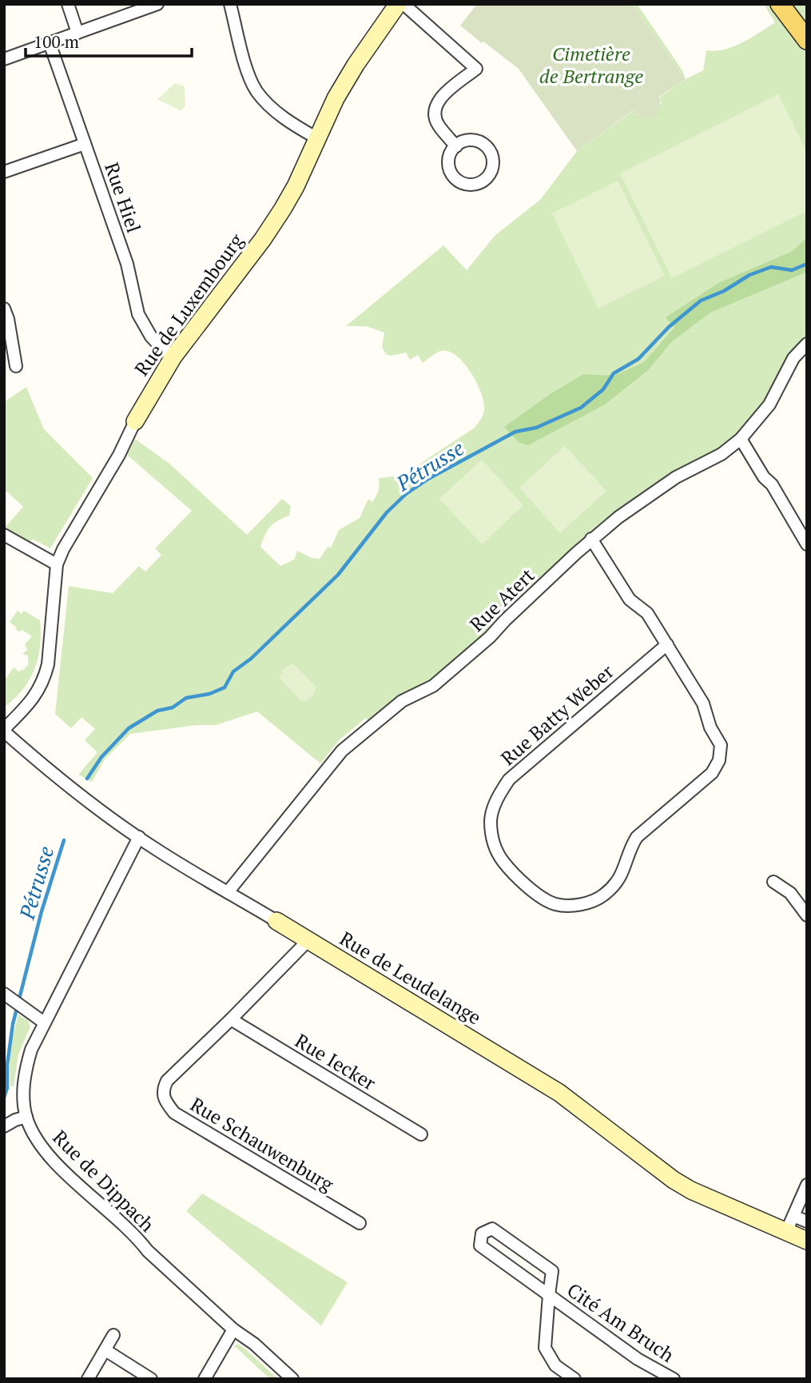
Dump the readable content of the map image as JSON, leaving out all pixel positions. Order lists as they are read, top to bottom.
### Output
{
  "streets": {
    "street": [
      "Rue Hiel",
      "Rue de Luxembourg",
      "Rue Atert",
      "Rue Batty Weber",
      "Rue de Leudelange",
      "Rue Iecker",
      "Rue Schauwenburg",
      "Rue de Dippach",
      "Cité Am Bruch"
    ]
  },
  "crossings": [
    ["Rue Hiel", "Rue de Luxembourg"],
    ["Rue de Luxembourg", "Rue de Leudelange"],
    ["Rue Atert", "Rue Batty Weber"],
    ["Rue Atert", "Rue de Leudelange"],
    ["Rue de Leudelange", "Rue Schauwenburg"],
    ["Rue de Leudelange", "Rue de Dippach"],
    ["Rue Iecker", "Rue Schauwenburg"]
  ],
  "water": ["Pétrusse"],
  "parks": ["Cimetière de Bertrange"],
  "scale_bar": "100 m"
}
